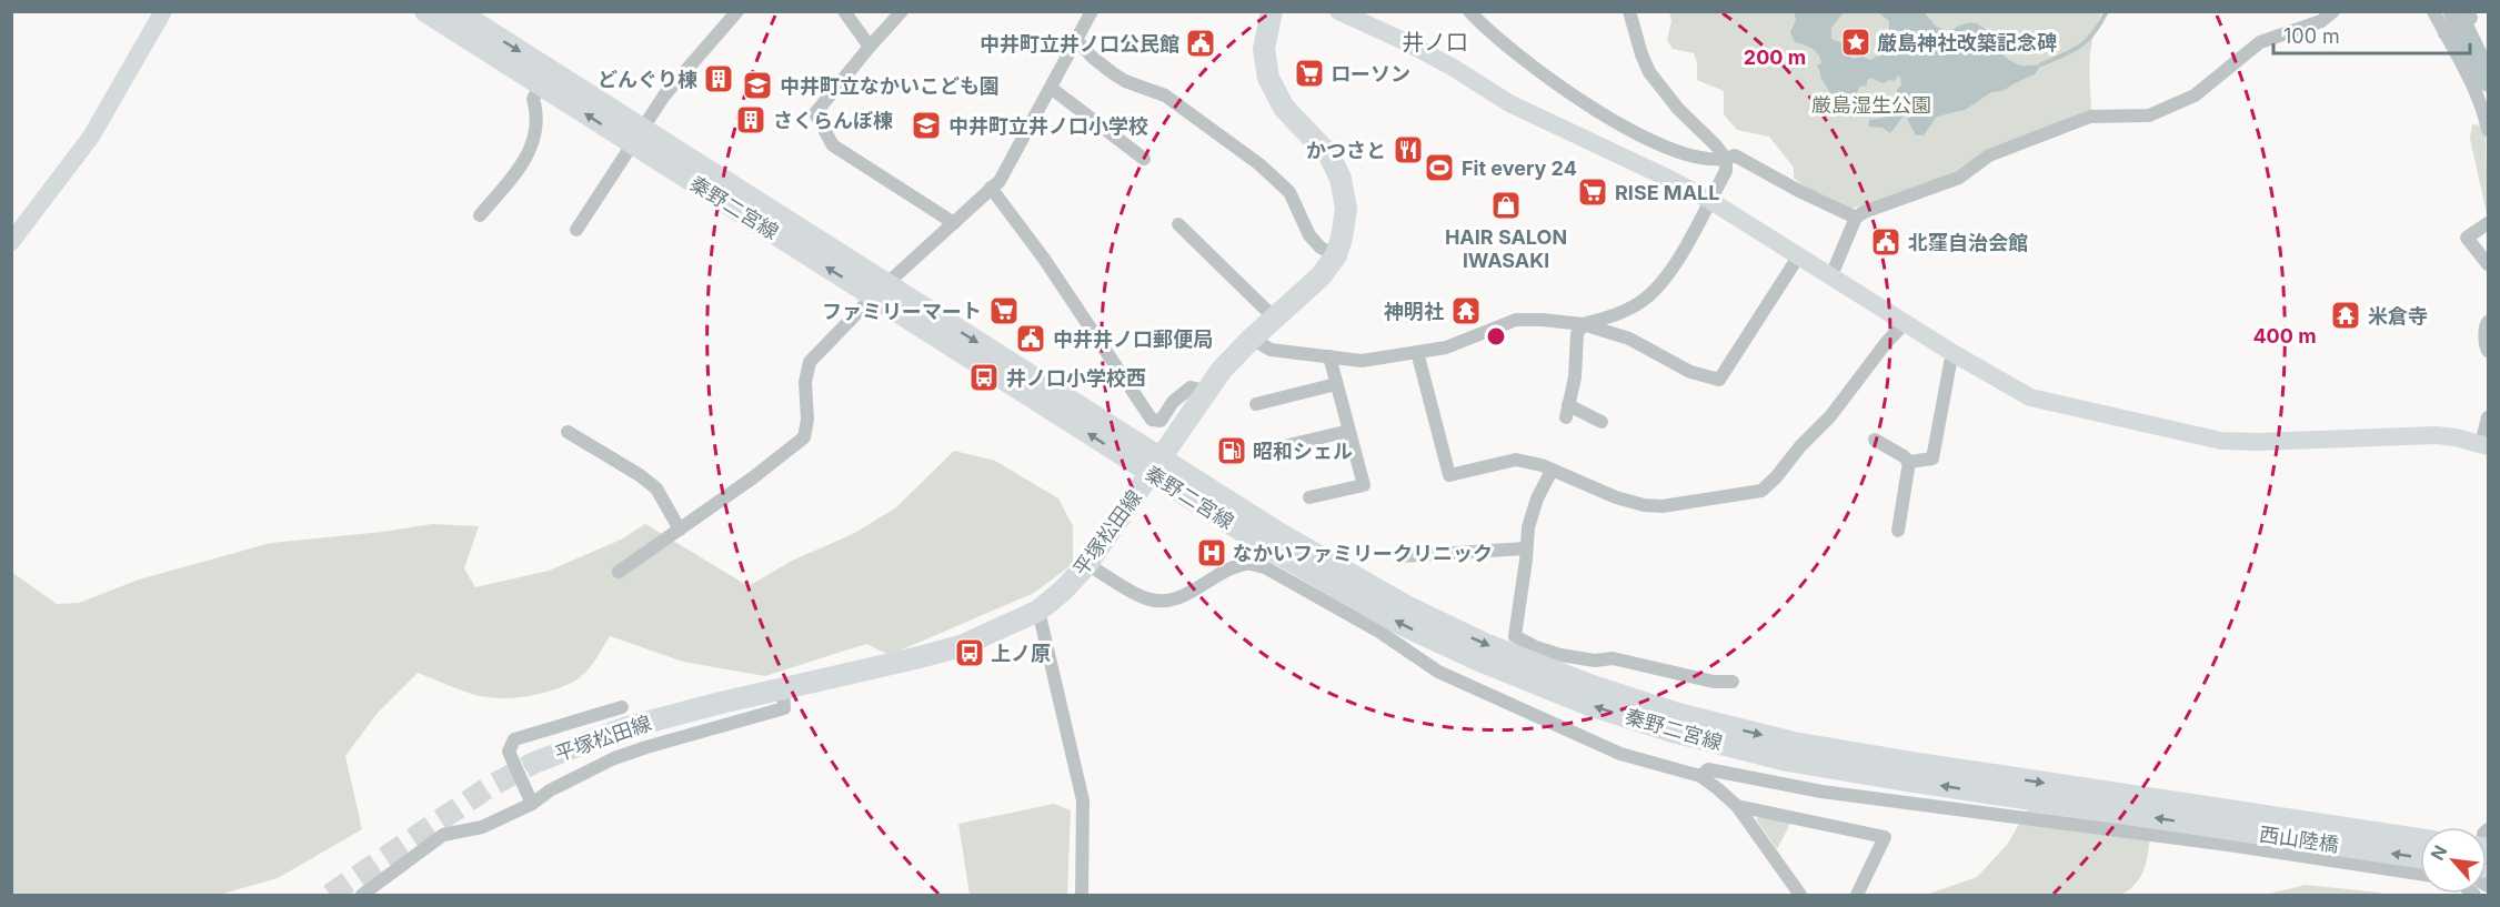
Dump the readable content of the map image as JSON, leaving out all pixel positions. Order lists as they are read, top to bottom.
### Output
{
  "streets": {
    "main road": ["秦野二宮線", "平塚松田線", "西山陸橋"]
  },
  "crossings": [
    ["秦野二宮線", "平塚松田線"],
    ["秦野二宮線", "西山陸橋"]
  ],
  "districts": ["井ノ口"],
  "parks": ["厳島湿生公園"],
  "places": {
    "place": ["厳島神社改築記念碑"],
    "public building": ["中井町立井ノ口公民館", "北窪自治会館", "中井井ノ口郵便局"],
    "supermarket": ["ローソン", "RISE MALL", "ファミリーマート"],
    "building": ["どんぐり棟", "さくらんぼ棟"],
    "school or university": ["中井町立なかいこども園", "中井町立井ノ口小学校"],
    "restaurant": ["かつさと"],
    "sports": ["Fit every 24"],
    "shop": ["HAIR SALON lWASAKl"],
    "temple": ["神明社", "米倉寺"],
    "bus stop": ["井ノ口小学校西", "上ノ原"],
    "fuel station": ["昭和シェル"],
    "hospital": ["なかいファミリークリニック"]
  },
  "scale_bar": "100 m",
  "north": "top left",
  "rings": ["200 m", "400 m"]
}
